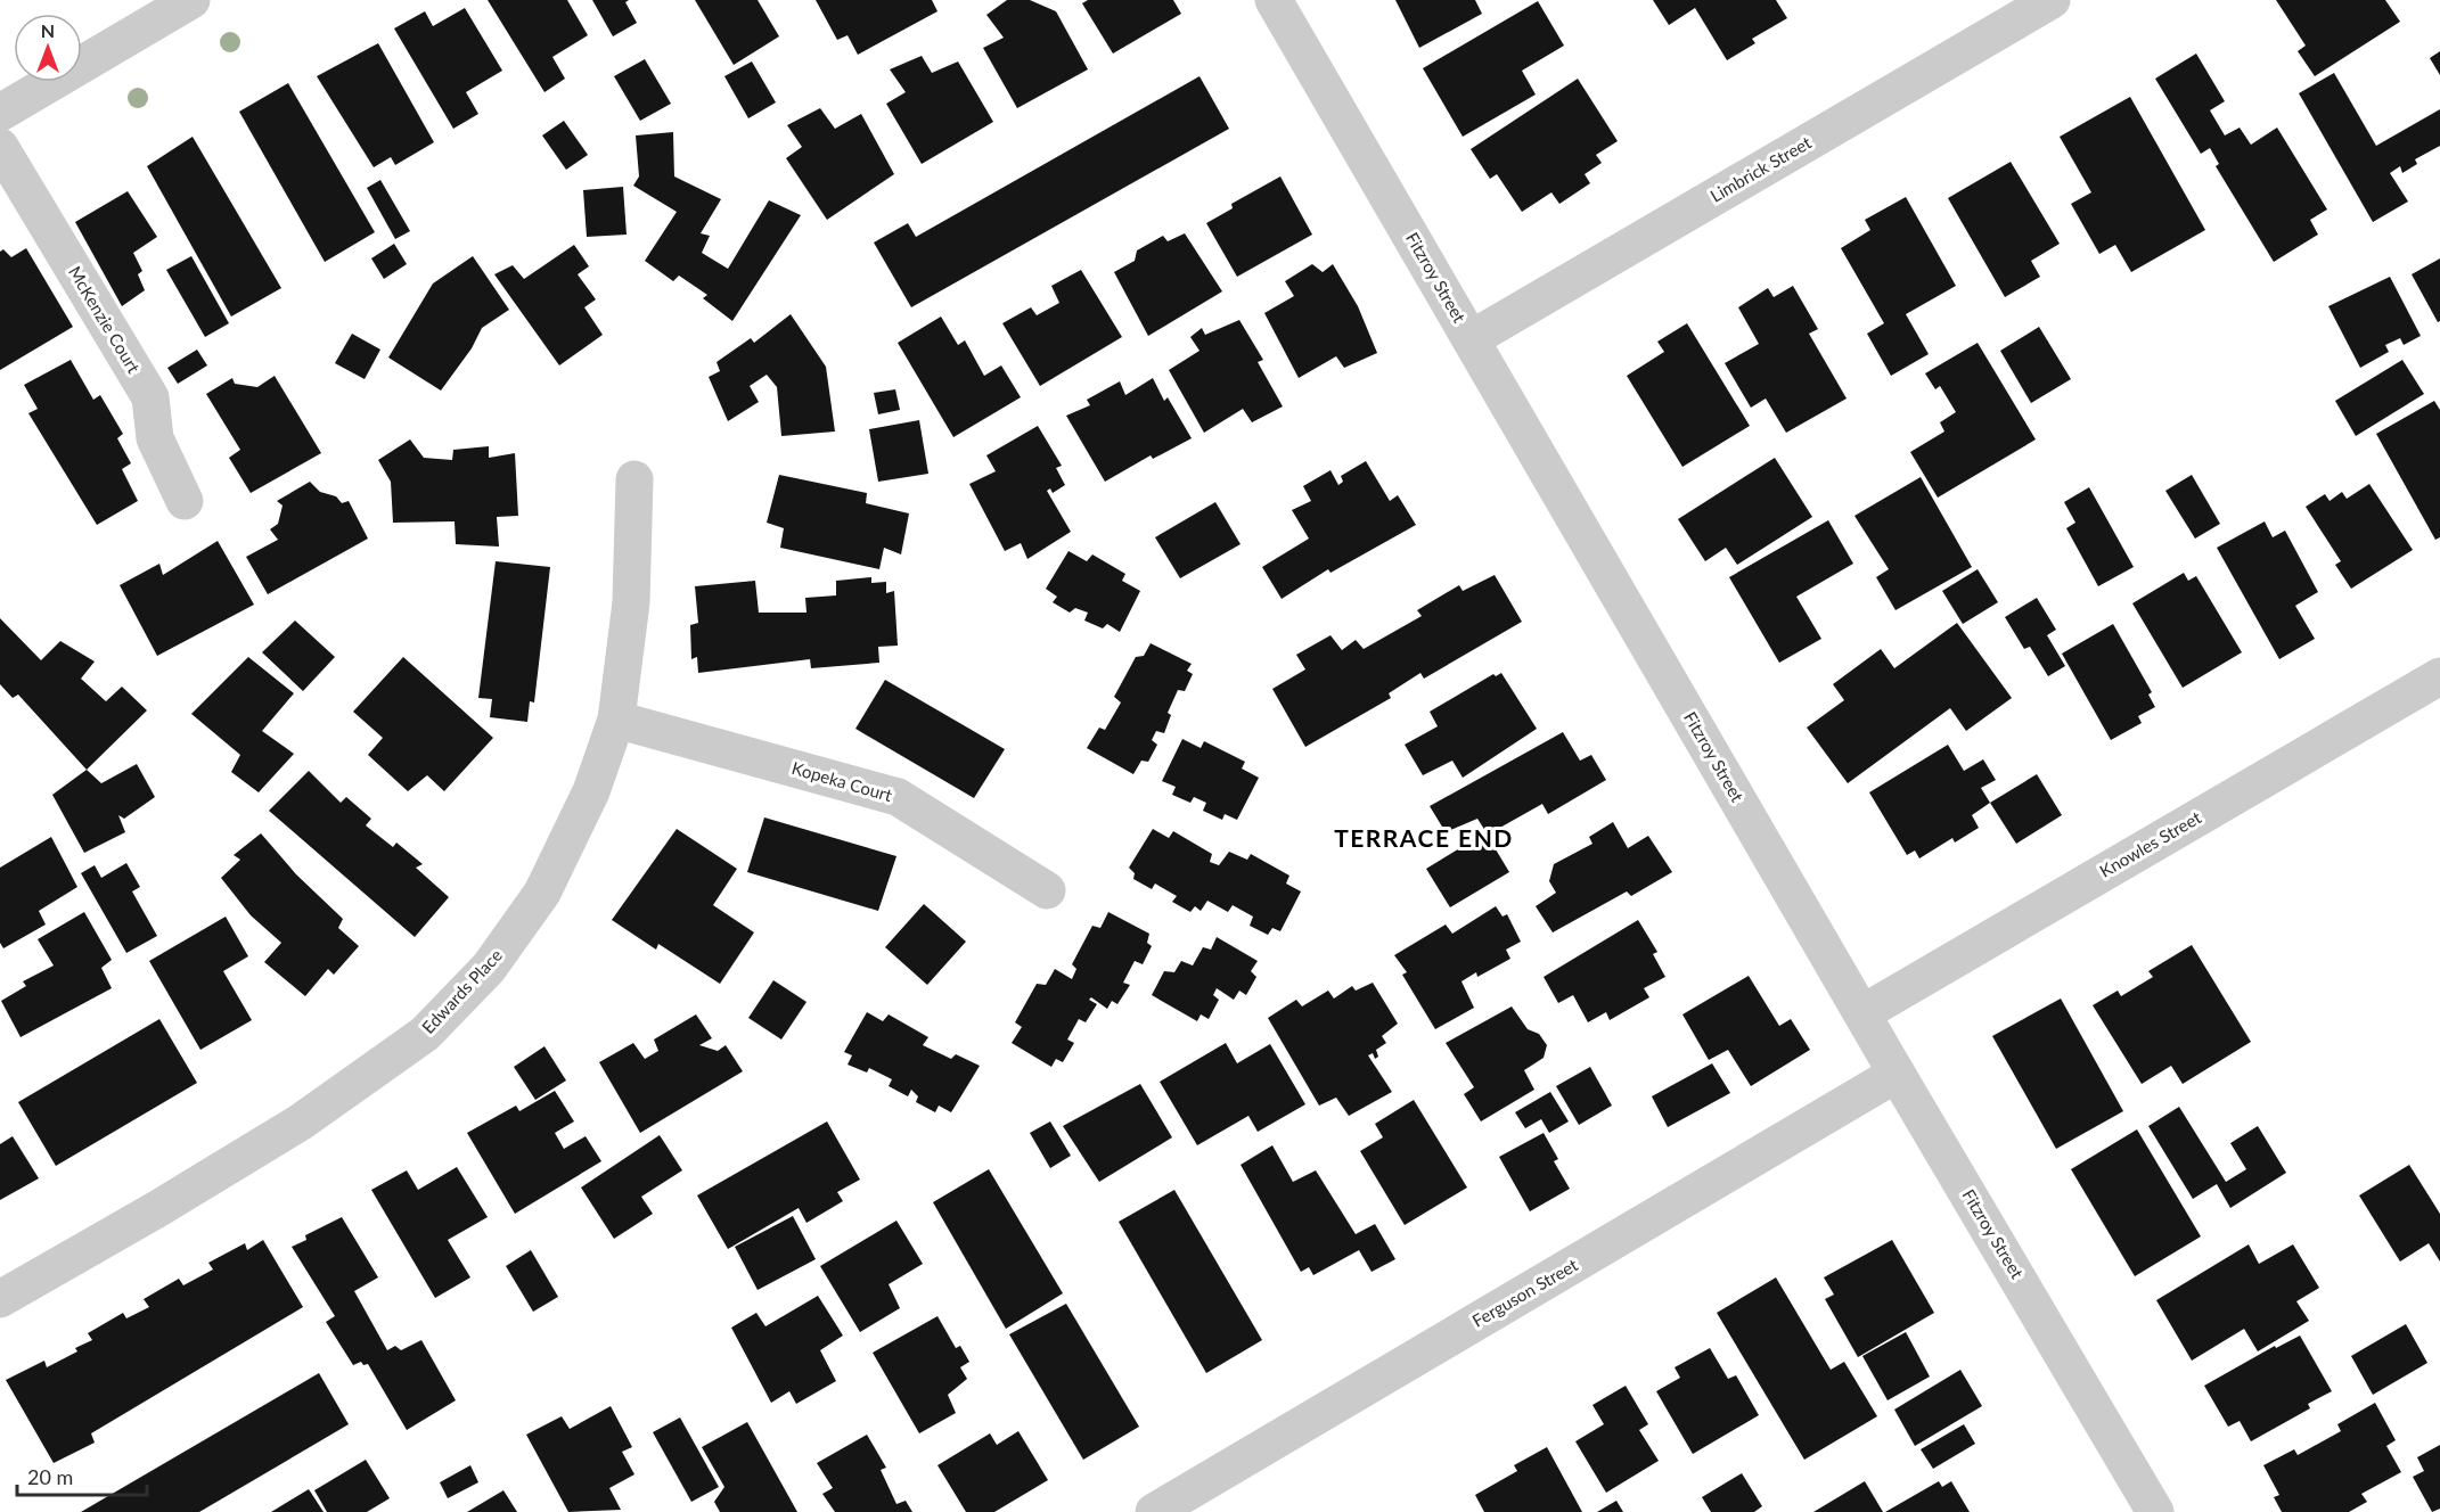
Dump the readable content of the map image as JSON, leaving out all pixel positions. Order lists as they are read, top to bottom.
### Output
{
  "streets": {
    "street": [
      "Limbrick Street",
      "Fitzroy Street",
      "McKenzie Court",
      "Kopeka Court",
      "Knowles Street",
      "Edwards Place",
      "Ferguson Street"
    ]
  },
  "crossings": [
    ["Limbrick Street", "Fitzroy Street"],
    ["Fitzroy Street", "Knowles Street"],
    ["Fitzroy Street", "Ferguson Street"],
    ["Kopeka Court", "Edwards Place"]
  ],
  "districts": ["TERRACE END"],
  "scale_bar": "20 m",
  "north": "top"
}
